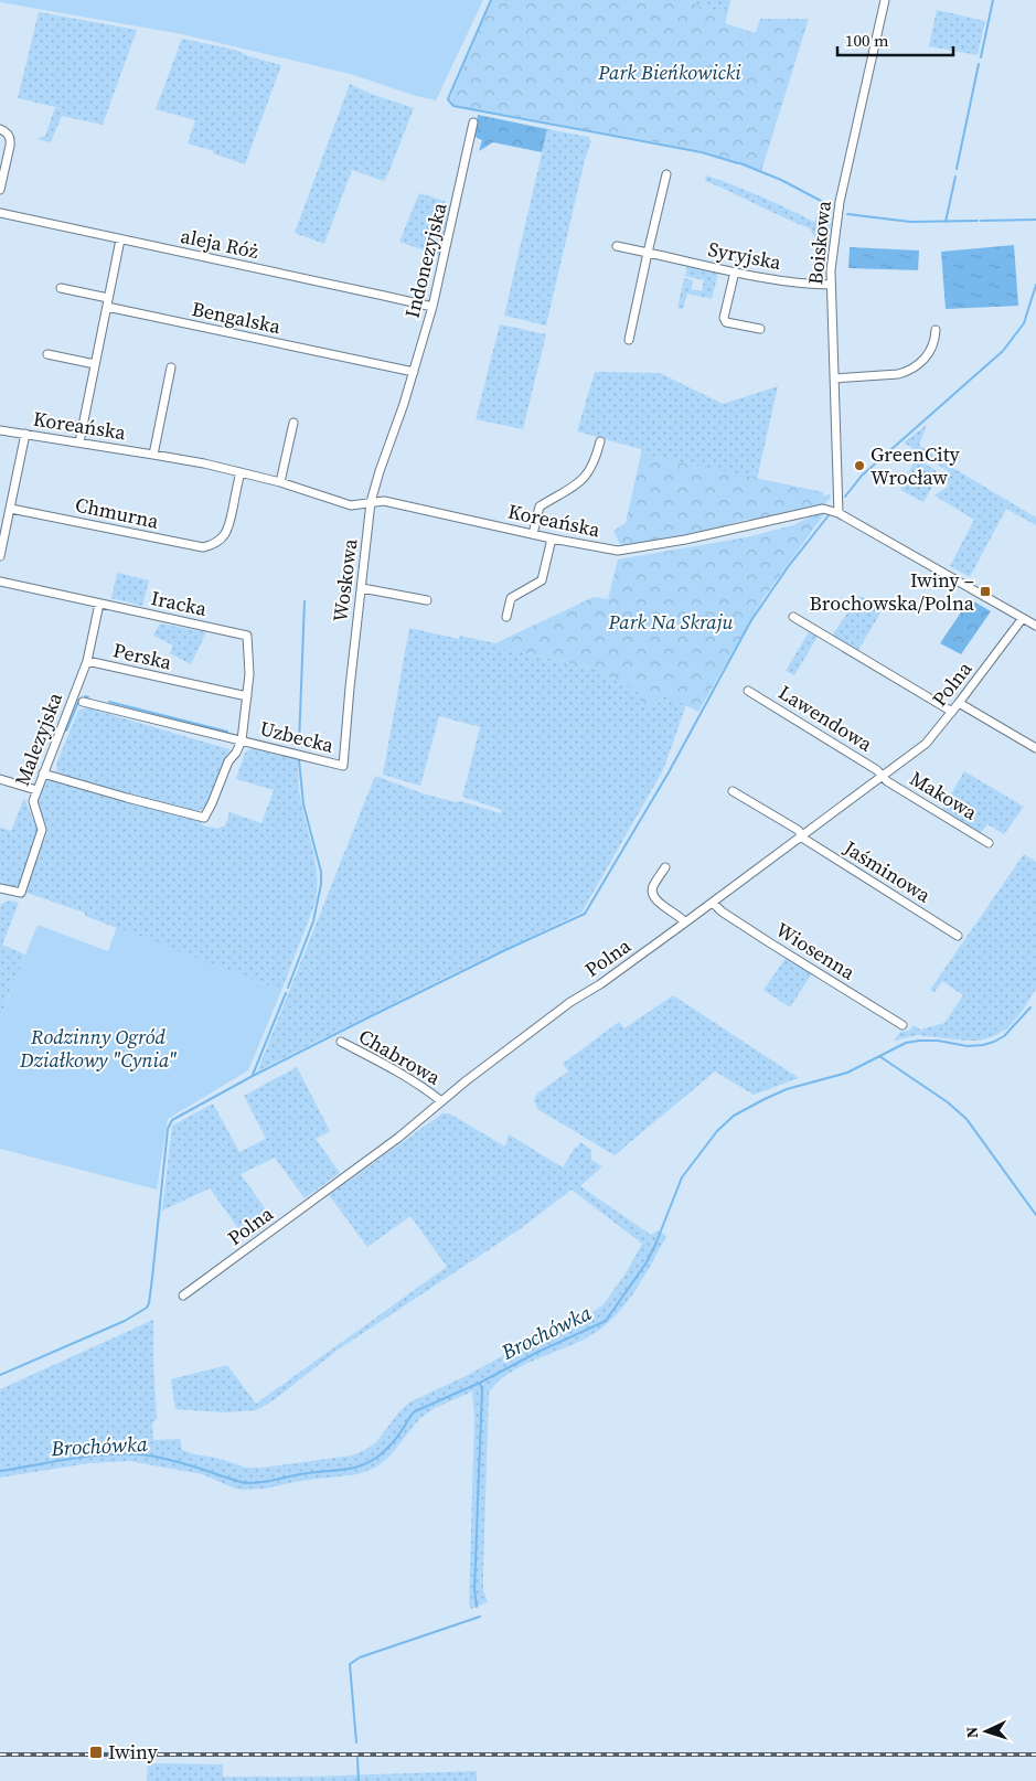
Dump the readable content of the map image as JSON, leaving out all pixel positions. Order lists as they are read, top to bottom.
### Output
{
  "streets": {
    "street": [
      "Boiskowa",
      "aleja Róż",
      "Syryjska",
      "Indonezyjska",
      "Bengalska",
      "Koreańska",
      "Chmurna",
      "Woskowa",
      "Iracka",
      "Perska",
      "Polna",
      "Lawendowa",
      "Uzbecka",
      "Malezyjska",
      "Makowa",
      "Jaśminowa",
      "Wiosenna",
      "Chabrowa"
    ]
  },
  "crossings": [
    ["Boiskowa", "Syryjska"],
    ["Boiskowa", "Koreańska"],
    ["aleja Róż", "Indonezyjska"],
    ["Indonezyjska", "Bengalska"],
    ["Indonezyjska", "Woskowa"],
    ["Koreańska", "Chmurna"],
    ["Koreańska", "Woskowa"],
    ["Woskowa", "Uzbecka"],
    ["Iracka", "Perska"],
    ["Iracka", "Uzbecka"],
    ["Perska", "Malezyjska"],
    ["Polna", "Lawendowa"],
    ["Polna", "Makowa"],
    ["Polna", "Jaśminowa"],
    ["Polna", "Wiosenna"],
    ["Polna", "Chabrowa"],
    ["Lawendowa", "Makowa"]
  ],
  "water": ["Brochówka"],
  "parks": ["Park Bieńkowicki", "Park Na Skraju", "Rodzinny Ogród Działkowy \"Cynia\""],
  "places": {
    "other": ["GreenCity Wrocław"],
    "transit": ["Iwiny – Brochowska/Polna", "Iwiny"]
  },
  "scale_bar": "100 m",
  "north": "left"
}
